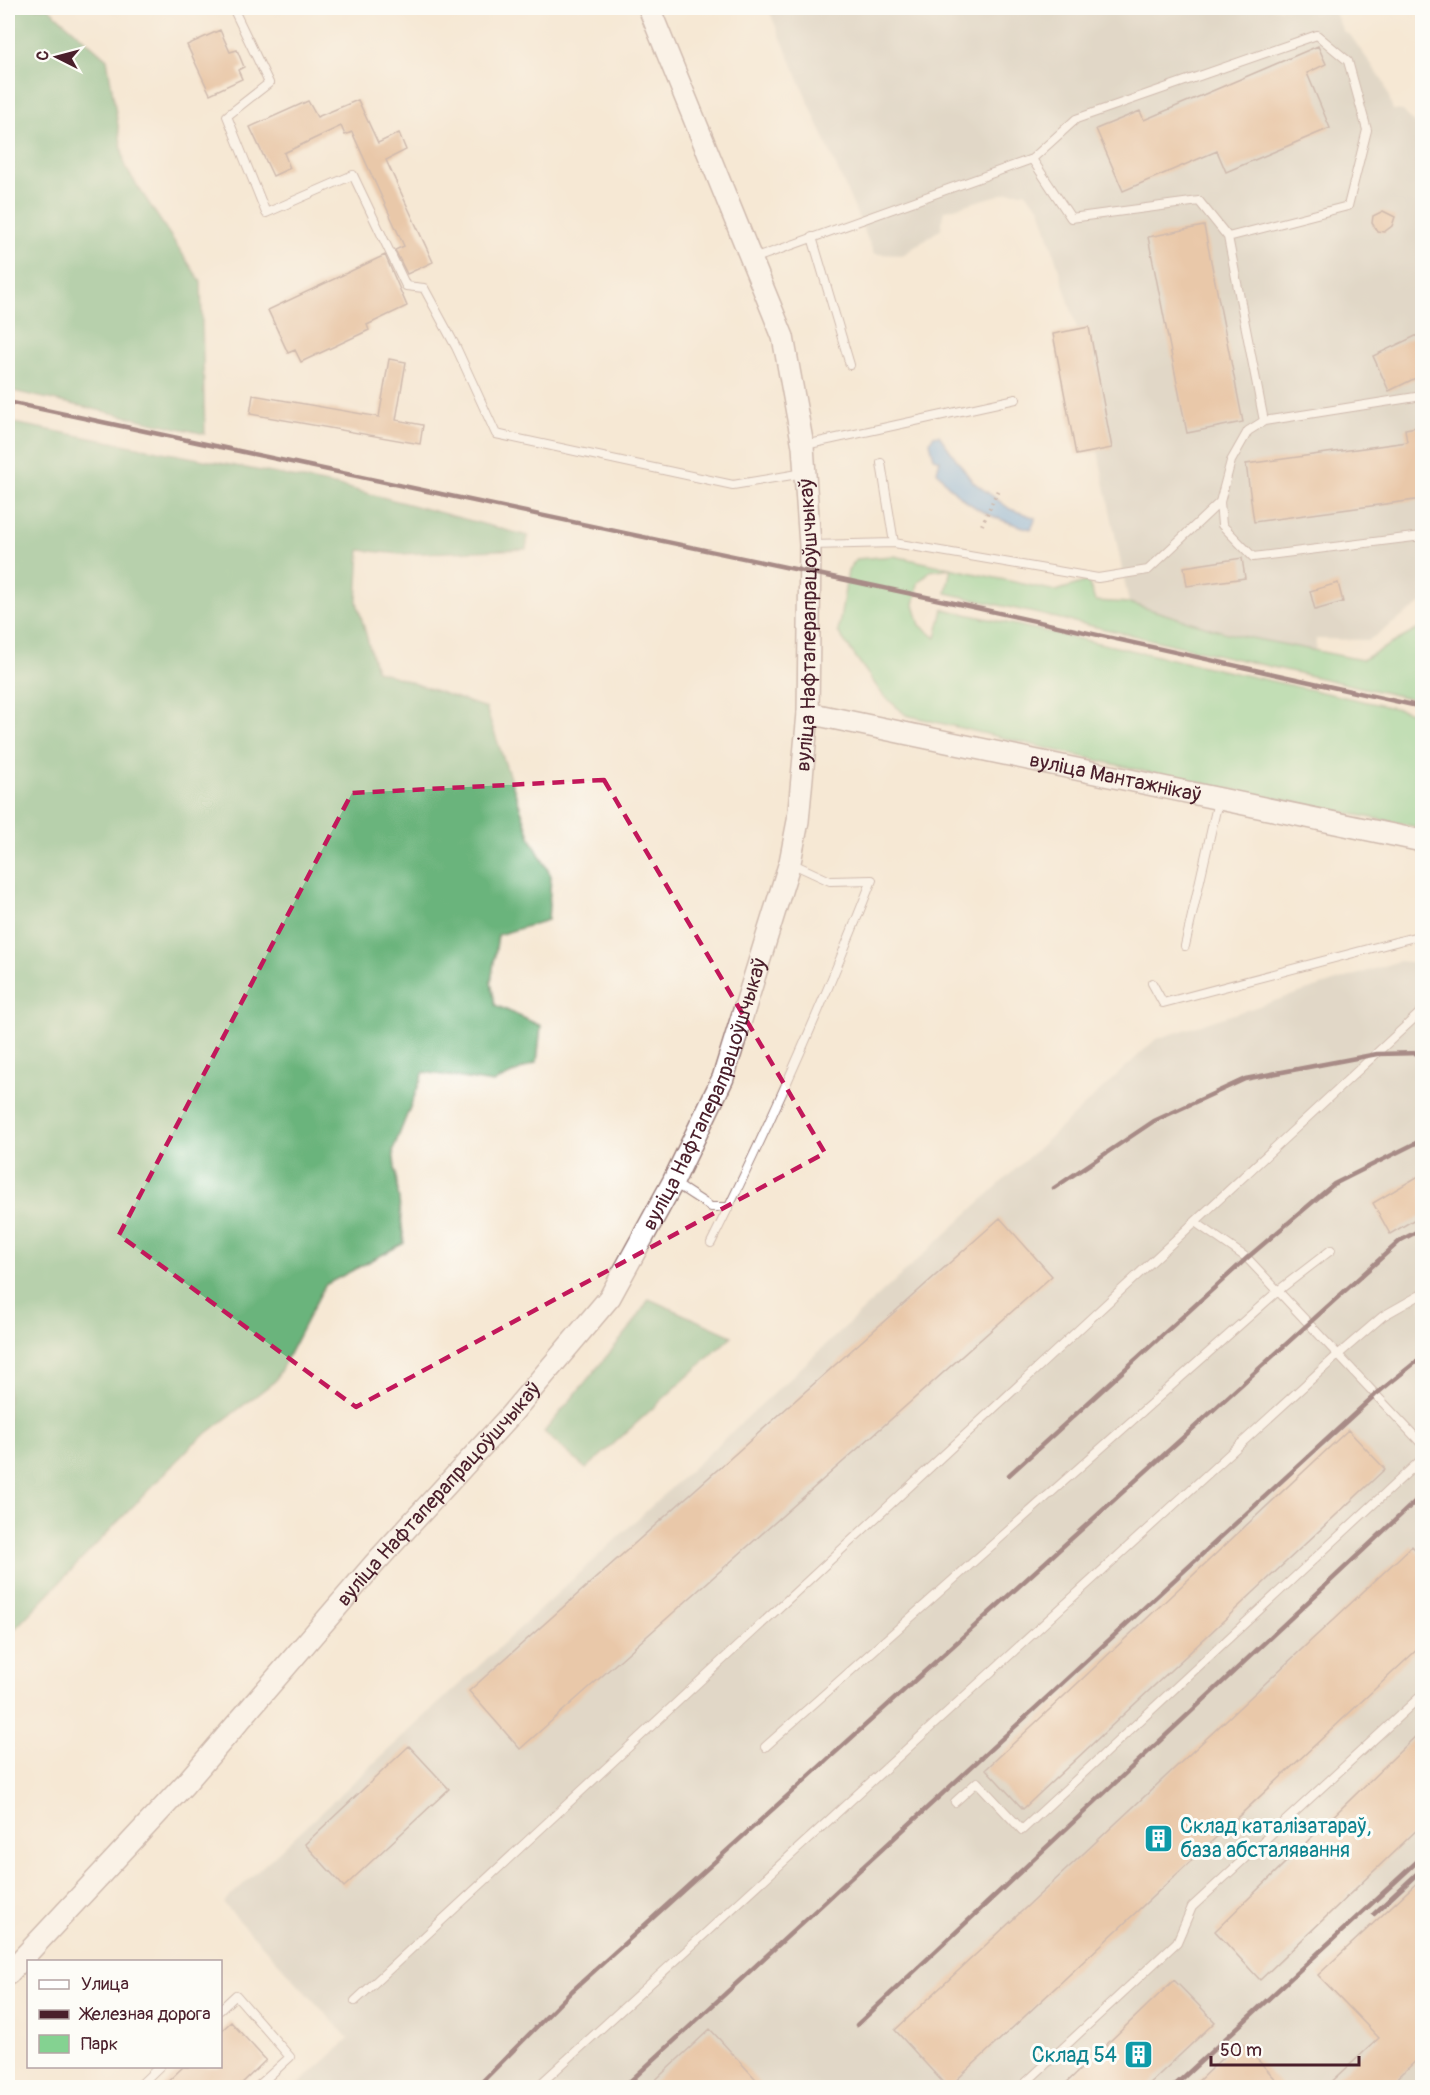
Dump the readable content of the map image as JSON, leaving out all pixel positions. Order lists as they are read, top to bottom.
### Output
{
  "streets": {
    "street": ["вуліца Нафтаперапрацоўшчыкаў", "вуліца Мантажнікаў"]
  },
  "crossings": [
    ["вуліца Нафтаперапрацоўшчыкаў", "вуліца Мантажнікаў"]
  ],
  "places": {
    "building": ["Склад каталізатараў, база абсталявання", "Склад 54"]
  },
  "legend": ["Улица", "Железная дорога", "Парк"],
  "scale_bar": "50 m",
  "north": "left"
}
